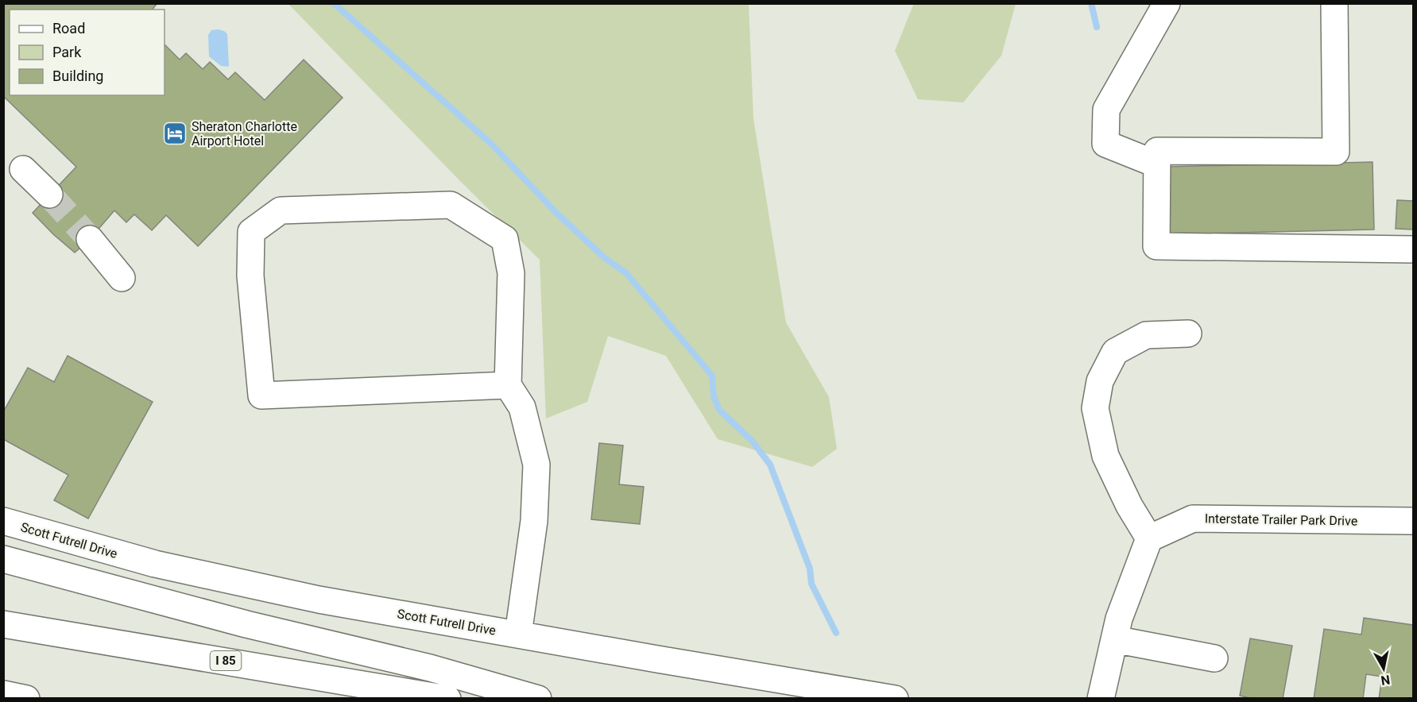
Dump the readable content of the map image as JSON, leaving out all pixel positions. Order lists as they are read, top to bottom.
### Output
{
  "streets": {
    "main road": ["Interstate Trailer Park Drive", "Scott Futrell Drive", "I 85"]
  },
  "places": {
    "hotel": ["Sheraton Charlotte Airport Hotel"]
  },
  "legend": ["Road", "Park", "Building"],
  "north": "bottom"
}
